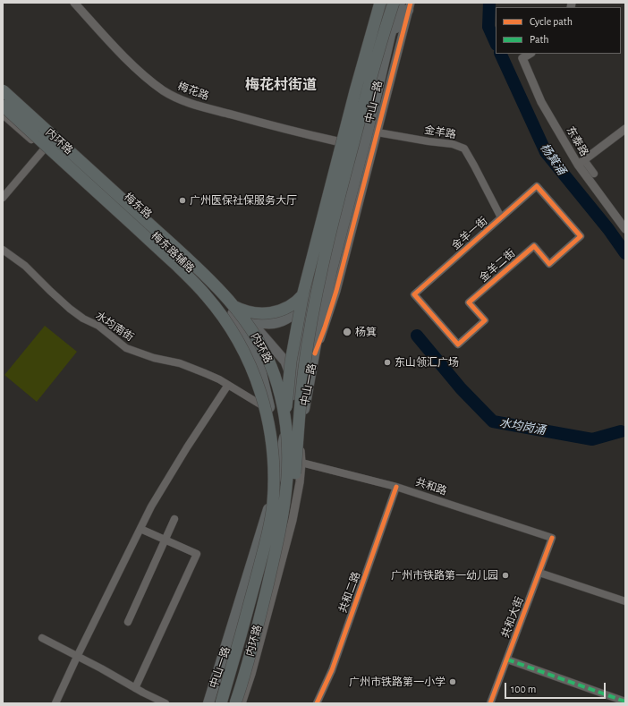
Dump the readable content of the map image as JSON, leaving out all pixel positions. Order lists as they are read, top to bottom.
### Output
{
  "streets": {
    "highway": ["内环路"],
    "main road": ["中山一路", "梅东路"],
    "street": [
      "梅花路",
      "金羊路",
      "东泰路",
      "金羊一街",
      "梅东路辅路",
      "金羊二街",
      "水均南街",
      "共和路",
      "共和二路",
      "共和大街"
    ]
  },
  "crossings": [
    ["中山一路", "梅东路"],
    ["金羊路", "金羊一街"],
    ["梅东路", "梅东路辅路"],
    ["金羊一街", "金羊二街"],
    ["共和路", "共和二路"],
    ["共和路", "共和大街"]
  ],
  "districts": ["梅花村街道"],
  "water": ["杨箕涌", "水均岗涌"],
  "places": [
    "广州医保社保服务大厅",
    "杨箕",
    "东山领汇广场",
    "广州市铁路第一幼儿园",
    "广州市铁路第一小学"
  ],
  "legend": ["Cycle path", "Path"],
  "scale_bar": "100 m"
}
